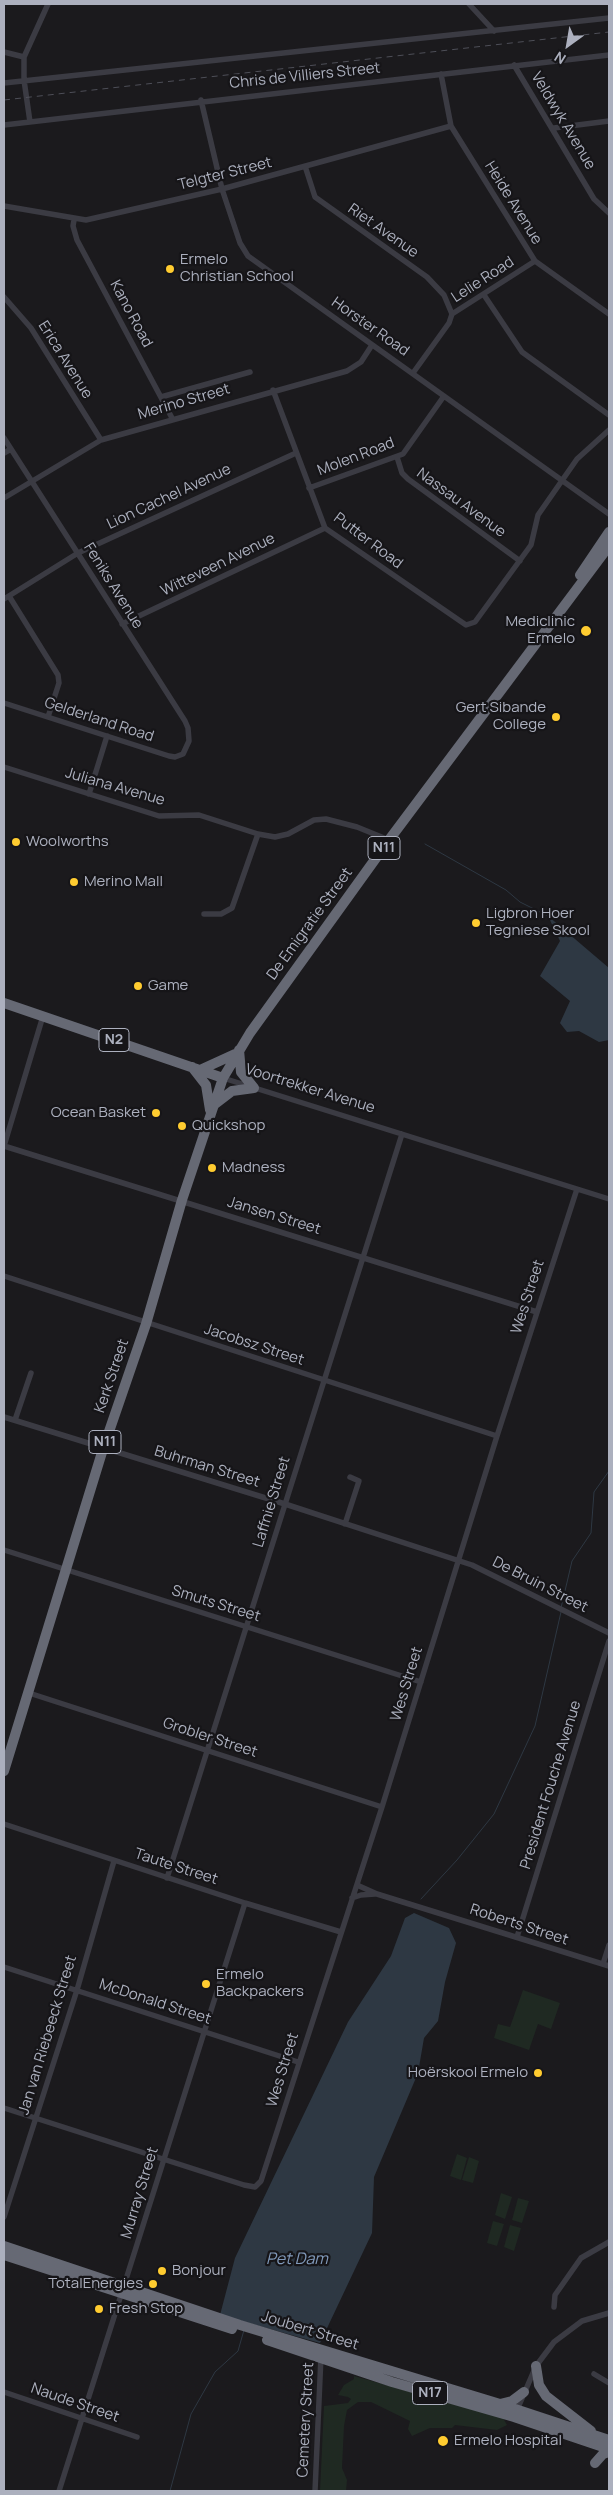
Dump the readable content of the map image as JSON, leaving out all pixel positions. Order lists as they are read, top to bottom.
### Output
{
  "streets": {
    "highway": [
      "N11",
      "De Emigratie Street",
      "N2",
      "Voortrekker Avenue",
      "Kerk Street",
      "Joubert Street",
      "N17"
    ],
    "street": [
      "Chris de Villiers Street",
      "Veldwyk Avenue",
      "Telgter Street",
      "Heide Avenue",
      "Riet Avenue",
      "Lelie Road",
      "Kano Road",
      "Horster Road",
      "Erica Avenue",
      "Merino Street",
      "Molen Road",
      "Lion Cachel Avenue",
      "Nassau Avenue",
      "Putter Road",
      "Witteveen Avenue",
      "Feniks Avenue",
      "Gelderland Road",
      "Juliana Avenue",
      "Jansen Street",
      "Wes Street",
      "Jacobsz Street",
      "Buhrman Street",
      "Laffnie Street",
      "De Bruin Street",
      "Smuts Street",
      "Grobler Street",
      "President Fouche Avenue",
      "Taute Street",
      "Roberts Street",
      "McDonald Street",
      "Jan van Riebeeck Street",
      "Murray Street",
      "Naude Street",
      "Cemetery Street"
    ]
  },
  "crossings": [
    ["Chris de Villiers Street", "Veldwyk Avenue"],
    ["Chris de Villiers Street", "Heide Avenue"],
    ["Chris de Villiers Street", "Horster Road"],
    ["Telgter Street", "Heide Avenue"],
    ["Telgter Street", "Riet Avenue"],
    ["Telgter Street", "Kano Road"],
    ["Telgter Street", "Horster Road"],
    ["Heide Avenue", "Lelie Road"],
    ["Riet Avenue", "Lelie Road"],
    ["Lelie Road", "Horster Road"],
    ["Kano Road", "Merino Street"],
    ["Horster Road", "Merino Street"],
    ["Horster Road", "Molen Road"],
    ["Erica Avenue", "Merino Street"],
    ["Merino Street", "Putter Road"],
    ["Merino Street", "Feniks Avenue"],
    ["Molen Road", "Nassau Avenue"],
    ["Molen Road", "Putter Road"],
    ["Lion Cachel Avenue", "Putter Road"],
    ["Lion Cachel Avenue", "Feniks Avenue"],
    ["Nassau Avenue", "Putter Road"],
    ["Putter Road", "Witteveen Avenue"],
    ["Witteveen Avenue", "Feniks Avenue"],
    ["Feniks Avenue", "Gelderland Road"],
    ["Juliana Avenue", "De Emigratie Street"],
    ["De Emigratie Street", "Voortrekker Avenue"],
    ["De Emigratie Street", "Kerk Street"],
    ["Voortrekker Avenue", "Wes Street"],
    ["Voortrekker Avenue", "Kerk Street"],
    ["Voortrekker Avenue", "Laffnie Street"],
    ["Jansen Street", "Wes Street"],
    ["Jansen Street", "Kerk Street"],
    ["Jansen Street", "Laffnie Street"],
    ["Wes Street", "Jacobsz Street"],
    ["Wes Street", "Buhrman Street"],
    ["Wes Street", "De Bruin Street"],
    ["Wes Street", "Smuts Street"],
    ["Wes Street", "Grobler Street"],
    ["Wes Street", "Taute Street"],
    ["Wes Street", "McDonald Street"],
    ["Wes Street", "Murray Street"],
    ["Jacobsz Street", "Kerk Street"],
    ["Jacobsz Street", "Laffnie Street"],
    ["Kerk Street", "Buhrman Street"],
    ["Kerk Street", "Smuts Street"],
    ["Kerk Street", "Grobler Street"],
    ["Buhrman Street", "Laffnie Street"],
    ["Buhrman Street", "De Bruin Street"],
    ["Laffnie Street", "Smuts Street"],
    ["Laffnie Street", "Grobler Street"],
    ["Laffnie Street", "Taute Street"],
    ["President Fouche Avenue", "Roberts Street"],
    ["Taute Street", "Jan van Riebeeck Street"],
    ["Taute Street", "Murray Street"],
    ["McDonald Street", "Jan van Riebeeck Street"],
    ["McDonald Street", "Murray Street"],
    ["Murray Street", "Joubert Street"],
    ["Murray Street", "Naude Street"],
    ["Joubert Street", "Cemetery Street"]
  ],
  "water": ["Pet Dam"],
  "places": [
    "Ermelo Christian School",
    "Mediclinic Ermelo",
    "Gert Sibande College",
    "Woolworths",
    "Merino Mall",
    "Ligbron Hoer Tegniese Skool",
    "Game",
    "Ocean Basket",
    "Quickshop",
    "Madness",
    "Ermelo Backpackers",
    "Hoërskool Ermelo",
    "Bonjour",
    "TotalEnergies",
    "Fresh Stop",
    "Ermelo Hospital"
  ],
  "north": "bottom left"
}
